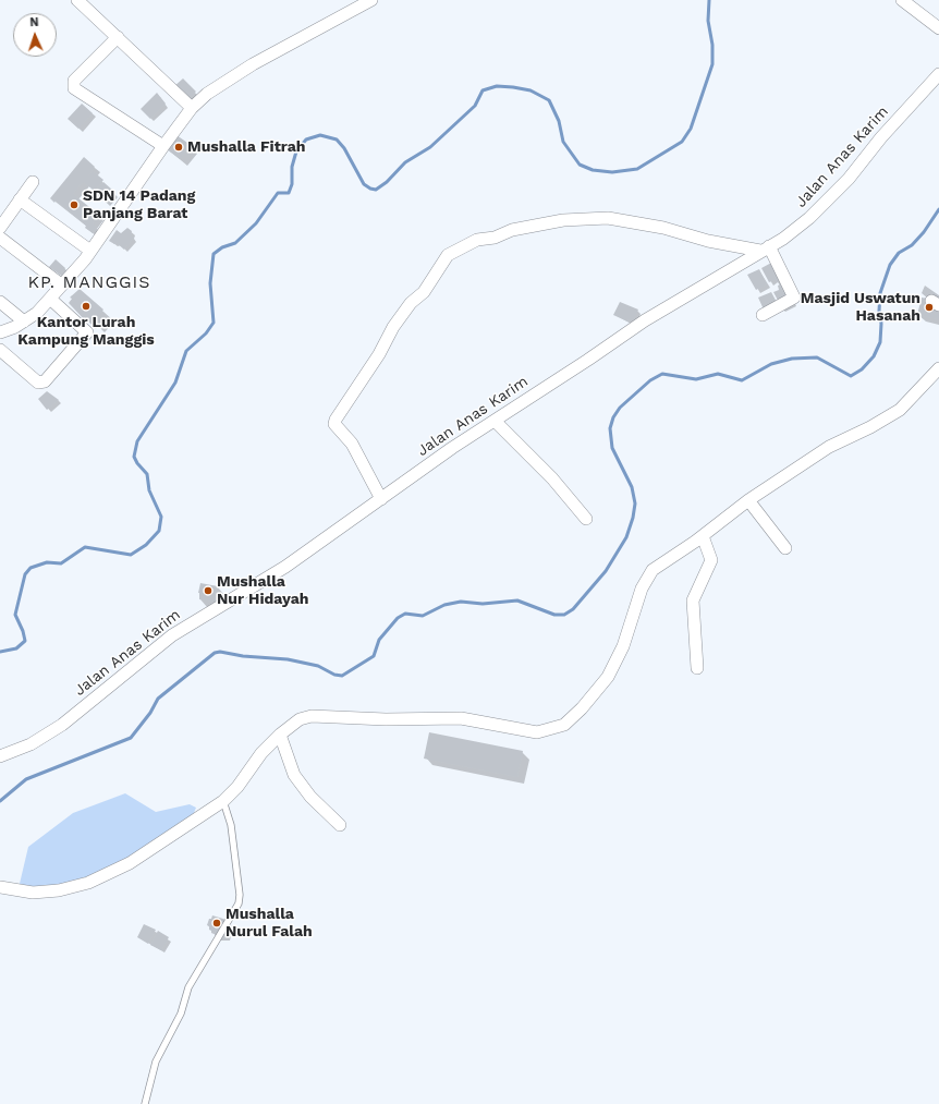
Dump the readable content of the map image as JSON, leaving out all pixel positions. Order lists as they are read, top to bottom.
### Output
{
  "streets": {
    "street": ["Jalan Anas Karim"]
  },
  "districts": ["KP. MANGGIS"],
  "places": [
    "Mushalla Fitrah",
    "SDN 14 Padang Panjang Barat",
    "Kantor Lurah Kampung Manggis",
    "Masjid Uswatun Hasanah",
    "Mushalla Nur Hidayah",
    "Mushalla Nurul Falah"
  ],
  "north": "top"
}
